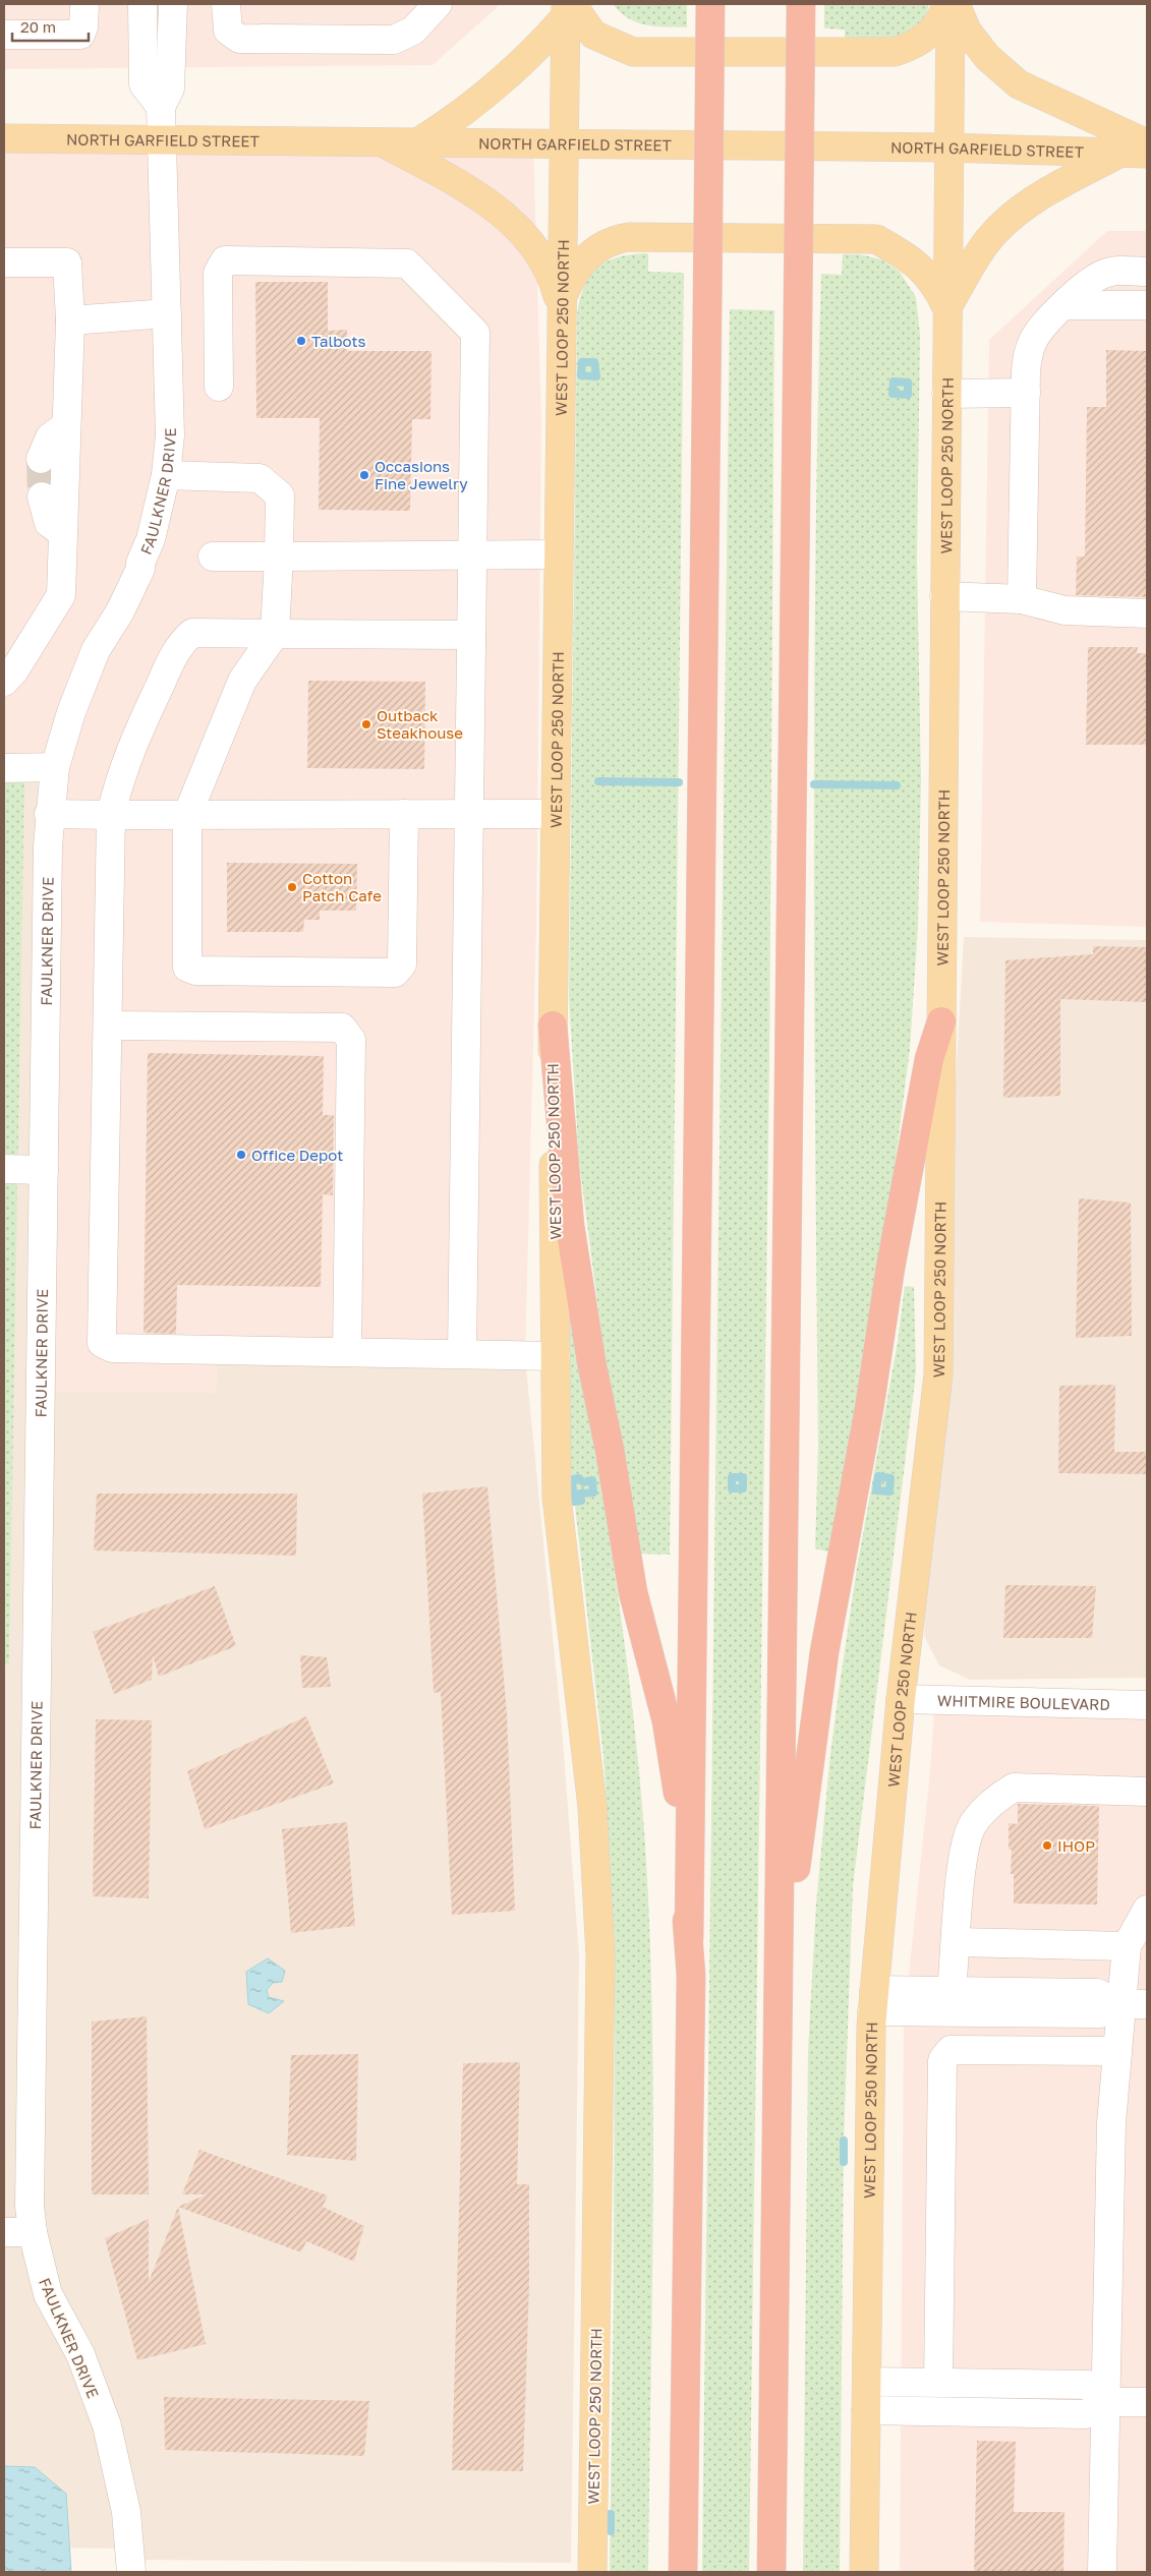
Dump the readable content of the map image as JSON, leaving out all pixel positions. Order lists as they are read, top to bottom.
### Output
{
  "streets": {
    "main road": ["NORTH GARFIELD STREET", "WEST LOOP 250 NORTH"],
    "street": ["FAULKNER DRIVE", "WHITMIRE BOULEVARD"]
  },
  "crossings": [
    ["NORTH GARFIELD STREET", "WEST LOOP 250 NORTH"],
    ["NORTH GARFIELD STREET", "FAULKNER DRIVE"],
    ["WEST LOOP 250 NORTH", "WHITMIRE BOULEVARD"]
  ],
  "places": [
    "Talbots",
    "Occasions Fine Jewelry",
    "Outback Steakhouse",
    "Cotton Patch Cafe",
    "Office Depot",
    "IHOP"
  ],
  "scale_bar": "20 m"
}
